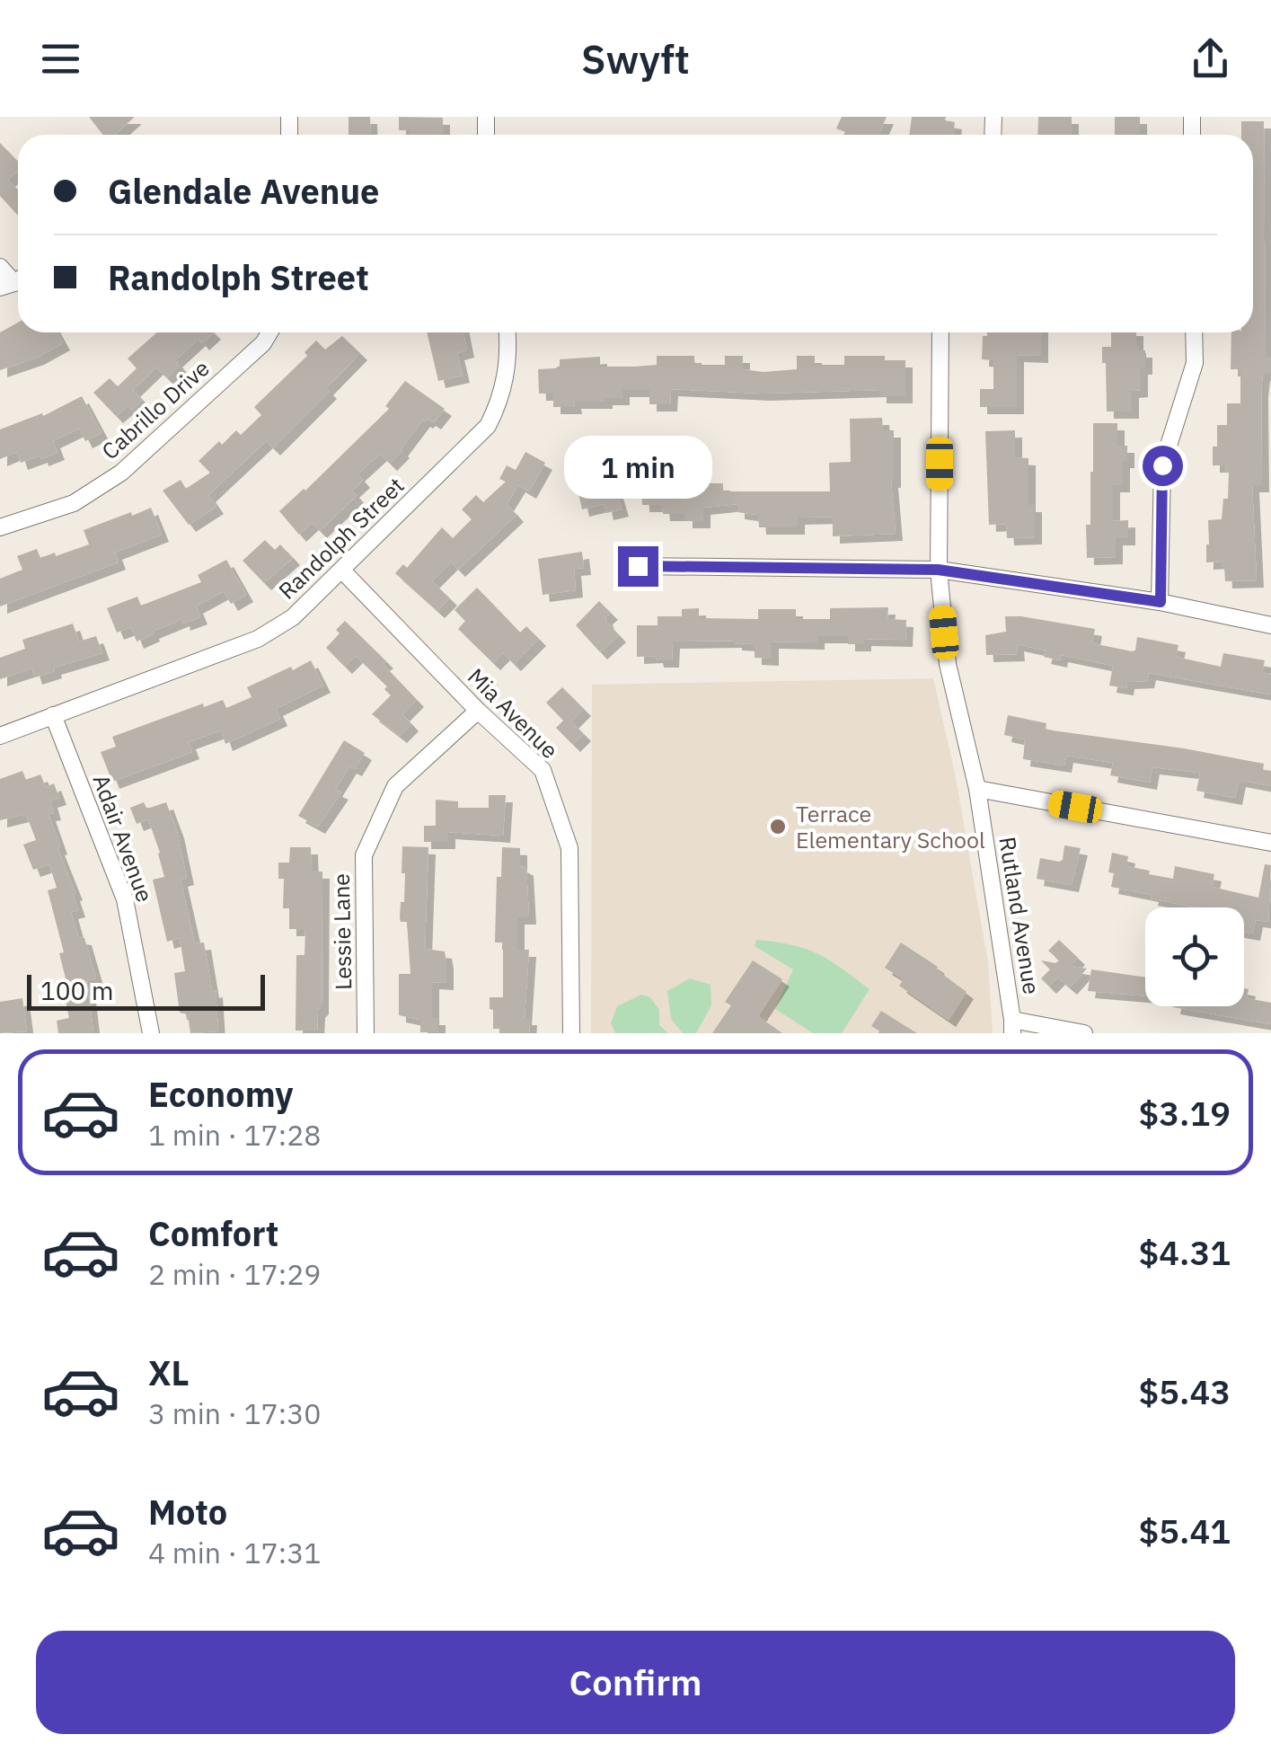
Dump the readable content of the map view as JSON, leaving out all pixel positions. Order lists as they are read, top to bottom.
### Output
{
  "streets": {
    "street": [
      "Cabrillo Drive",
      "Randolph Street",
      "Mia Avenue",
      "Adair Avenue",
      "Rutland Avenue",
      "Lessie Lane"
    ]
  },
  "crossings": [
    ["Randolph Street", "Mia Avenue"],
    ["Randolph Street", "Adair Avenue"],
    ["Mia Avenue", "Lessie Lane"]
  ],
  "places": ["Terrace Elementary School"],
  "scale_bar": "100 m",
  "page": {
    "header": "Swyft",
    "banner": ["Glendale Avenue", "Randolph Street"],
    "bubble": "1 min",
    "scale": "100 m",
    "list": [
      {
        "name": "Economy",
        "note": "1 min · 17:28",
        "value": "$3.19"
      },
      {
        "name": "Comfort",
        "note": "2 min · 17:29",
        "value": "$4.31"
      },
      {
        "name": "XL",
        "note": "3 min · 17:30",
        "value": "$5.43"
      },
      {
        "name": "Moto",
        "note": "4 min · 17:31",
        "value": "$5.41"
      }
    ],
    "buttons": "Confirm"
  }
}
